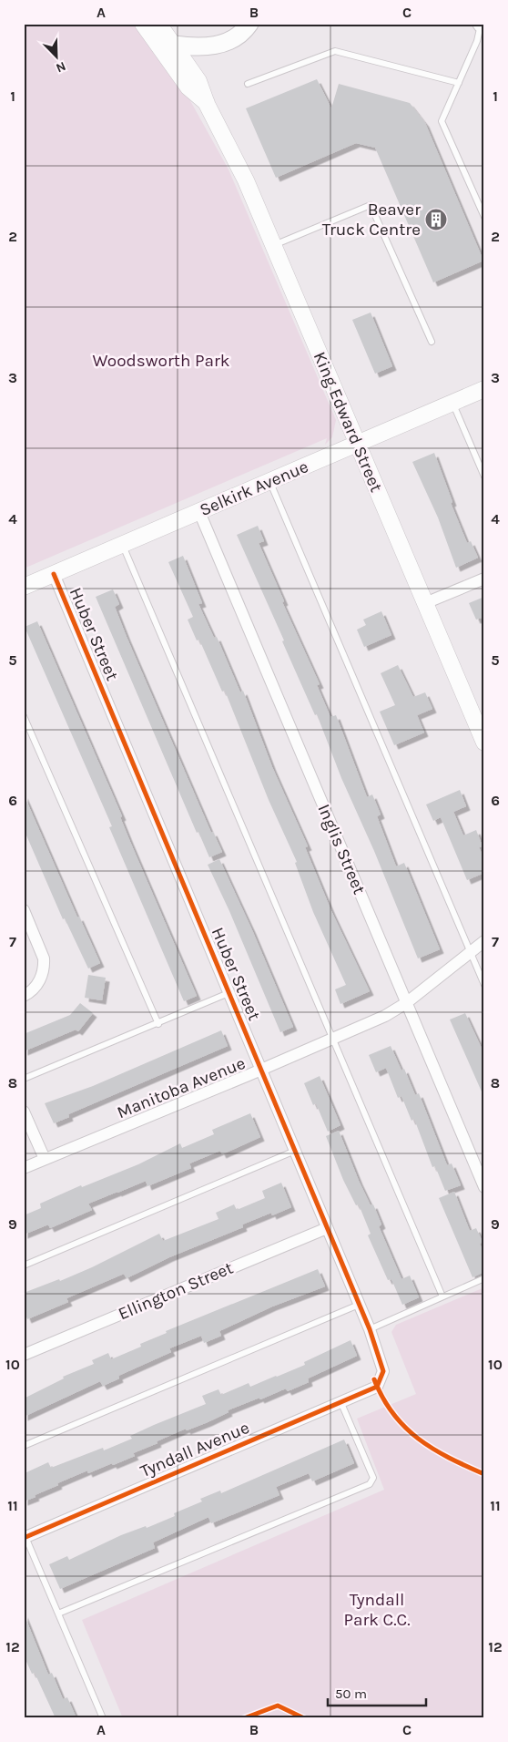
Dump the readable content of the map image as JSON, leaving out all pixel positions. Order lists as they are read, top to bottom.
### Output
{
  "streets": {
    "street": [
      "King Edward Street",
      "Selkirk Avenue",
      "Huber Street",
      "Inglis Street",
      "Manitoba Avenue",
      "Ellington Street",
      "Tyndall Avenue"
    ]
  },
  "crossings": [
    ["King Edward Street", "Selkirk Avenue"],
    ["Selkirk Avenue", "Huber Street"],
    ["Selkirk Avenue", "Inglis Street"],
    ["Huber Street", "Manitoba Avenue"],
    ["Huber Street", "Ellington Street"],
    ["Huber Street", "Tyndall Avenue"],
    ["Inglis Street", "Manitoba Avenue"]
  ],
  "parks": ["Woodsworth Park", "Tyndall Park C.C."],
  "places": {
    "building": ["Beaver Truck Centre"]
  },
  "scale_bar": "50 m",
  "north": "bottom right",
  "grid": {
    "columns": ["A", "B", "C"],
    "rows": [
      "1",
      "2",
      "3",
      "4",
      "5",
      "6",
      "7",
      "8",
      "9",
      "10",
      "11",
      "12"
    ]
  }
}
